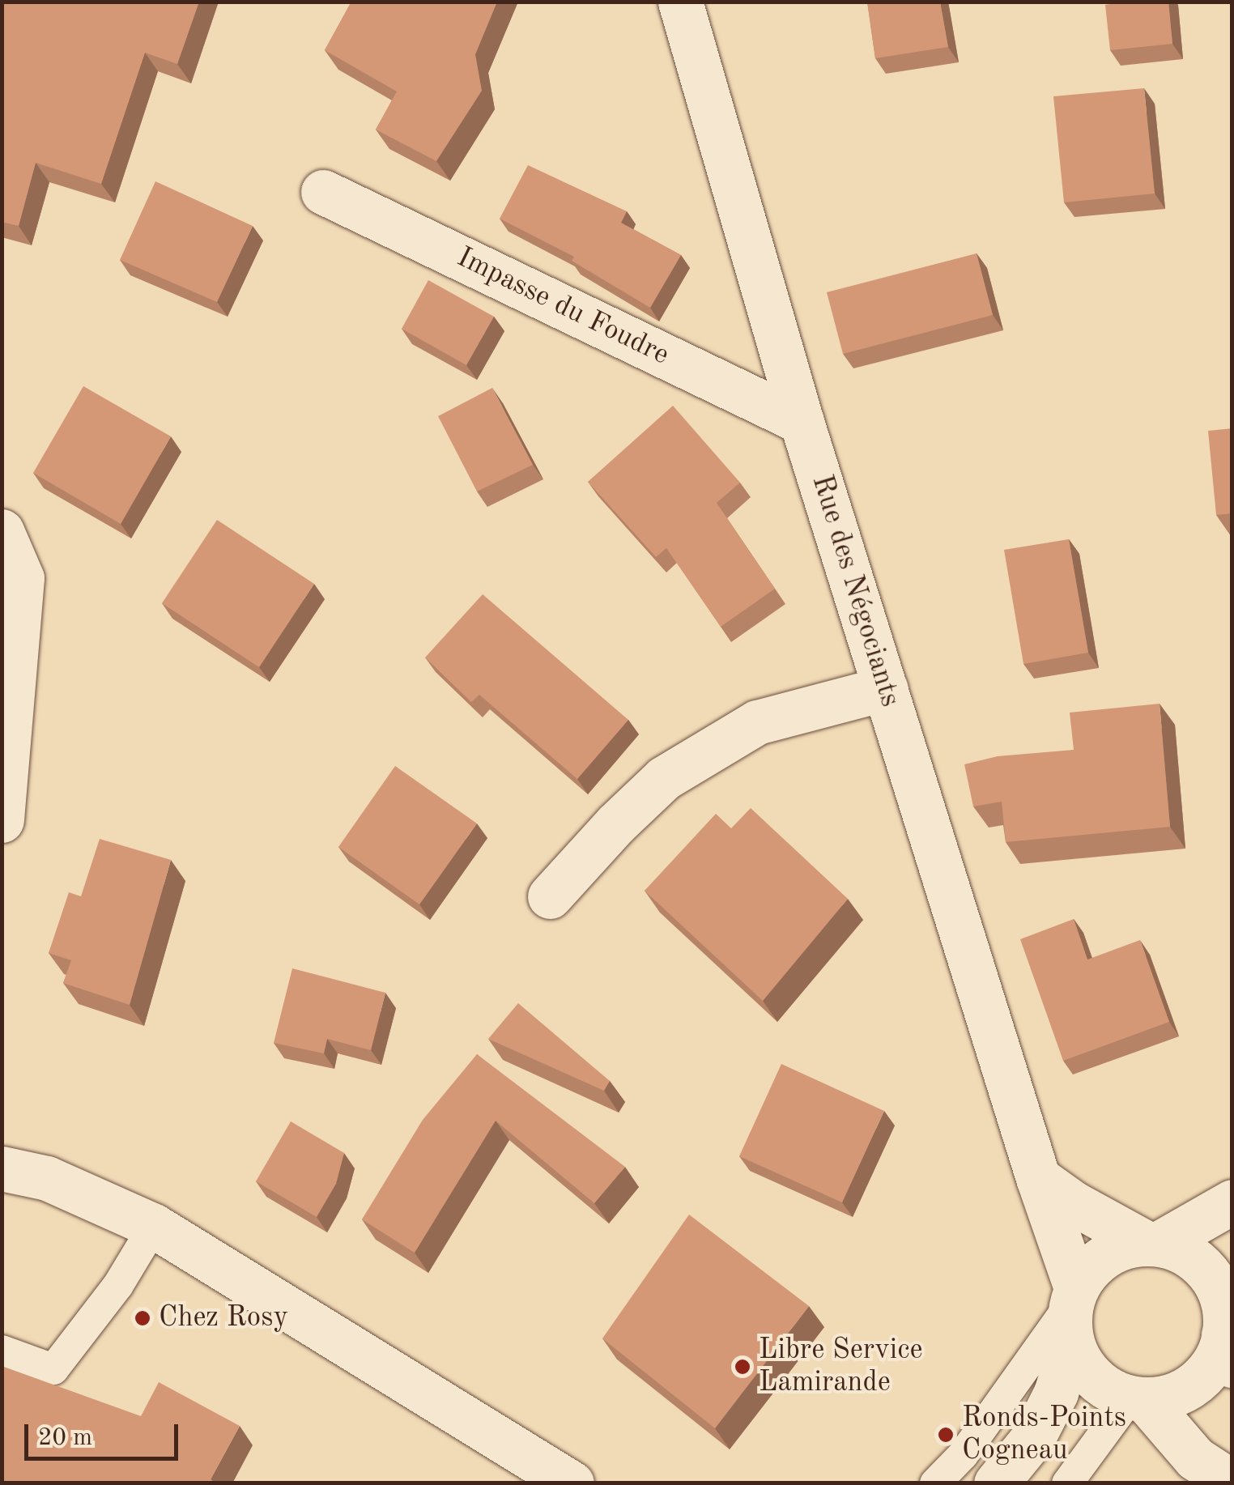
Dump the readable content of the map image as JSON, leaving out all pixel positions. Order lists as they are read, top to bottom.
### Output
{
  "streets": {
    "street": ["Impasse du Foudre", "Rue des Négociants"]
  },
  "crossings": [
    ["Impasse du Foudre", "Rue des Négociants"]
  ],
  "places": ["Chez Rosy", "Libre Service Lamirande", "Ronds-Points Cogneau"],
  "scale_bar": "20 m"
}
